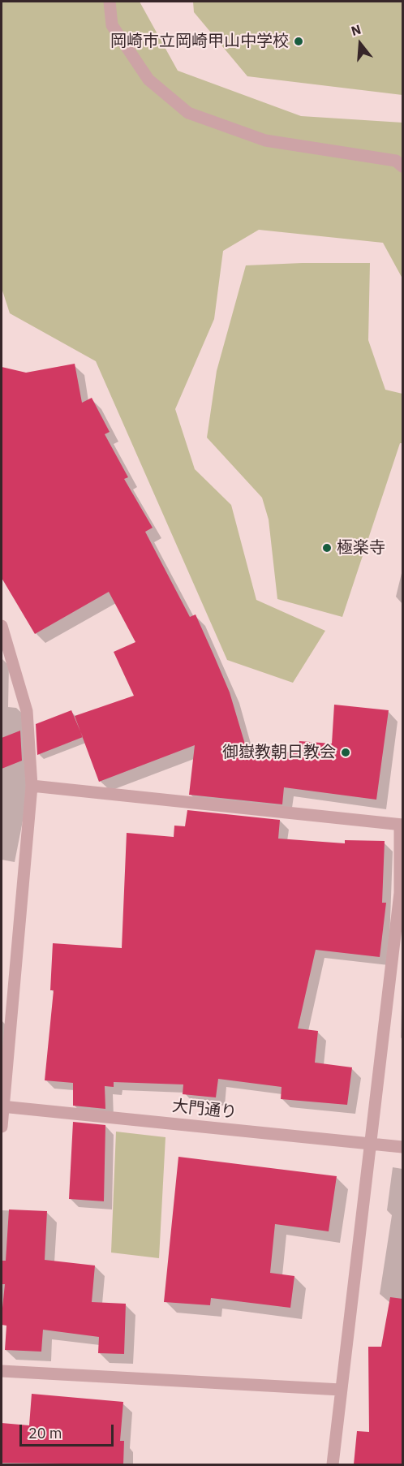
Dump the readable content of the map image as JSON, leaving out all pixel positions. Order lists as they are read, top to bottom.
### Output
{
  "streets": {
    "street": ["大門通り"]
  },
  "places": ["岡崎市立岡崎甲山中学校", "極楽寺", "御嶽教朝日教会"],
  "scale_bar": "20 m",
  "north": "top"
}
